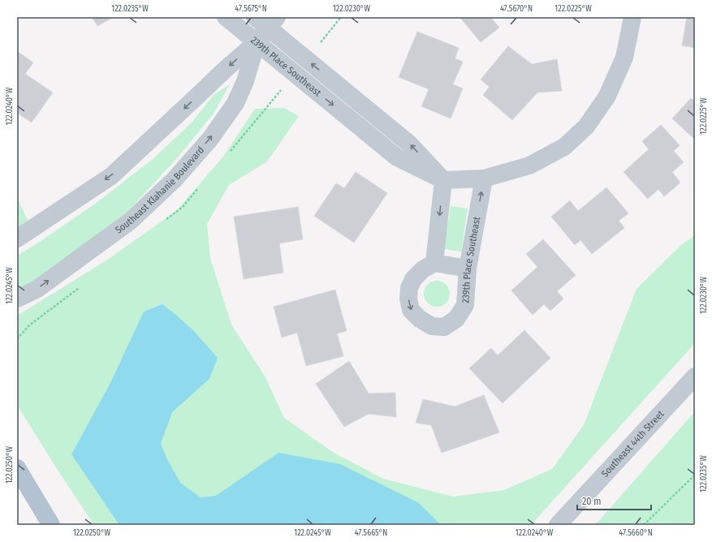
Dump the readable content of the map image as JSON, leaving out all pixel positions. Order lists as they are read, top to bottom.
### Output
{
  "streets": {
    "street": ["239th Place Southeast", "Southeast Klahanie Boulevard", "Southeast 44th Street"]
  },
  "crossings": [
    ["239th Place Southeast", "Southeast Klahanie Boulevard"]
  ],
  "scale_bar": "20 m",
  "coordinates": [
    "122.0235°W",
    "47.5675°N",
    "122.0230°W",
    "47.5670°N",
    "122.0225°W",
    "122.0240°W",
    "122.0245°W",
    "122.0250°W",
    "47.5665°N",
    "47.5660°N"
  ]
}
